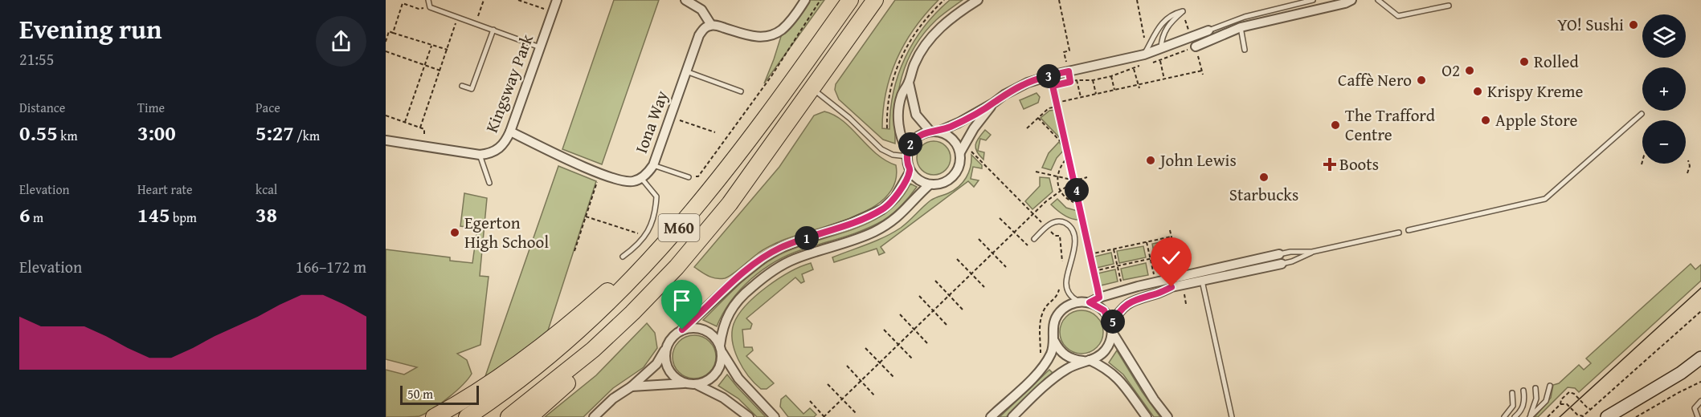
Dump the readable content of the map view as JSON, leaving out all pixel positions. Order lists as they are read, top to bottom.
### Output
{
  "streets": {
    "highway": ["M60"],
    "street": ["Kingsway Park", "Iona Way"]
  },
  "crossings": [
    ["Kingsway Park", "Iona Way"]
  ],
  "places": {
    "other": [
      "YO! Sushi",
      "Rolled",
      "O2",
      "Caffè Nero",
      "Krispy Kreme",
      "Apple Store",
      "The Trafford Centre",
      "John Lewis",
      "Starbucks",
      "Egerton High School"
    ],
    "health": ["Boots"]
  },
  "scale_bar": "50 m",
  "page": {
    "heading": ["Evening run", "21:55"],
    "map_buttons": ["+", "−"],
    "pins": [
      "3",
      "2",
      "4",
      "1",
      "5"
    ],
    "stats": [
      ["Distance", "0.55 km"],
      ["Time", "3:00"],
      ["Pace", "5:27 /km"],
      ["Elevation", "6 m"],
      ["Heart rate", "145 bpm"],
      ["kcal", "38"]
    ],
    "chart": ["Elevation", "166–172 m"],
    "scale": "50 m"
  }
}
